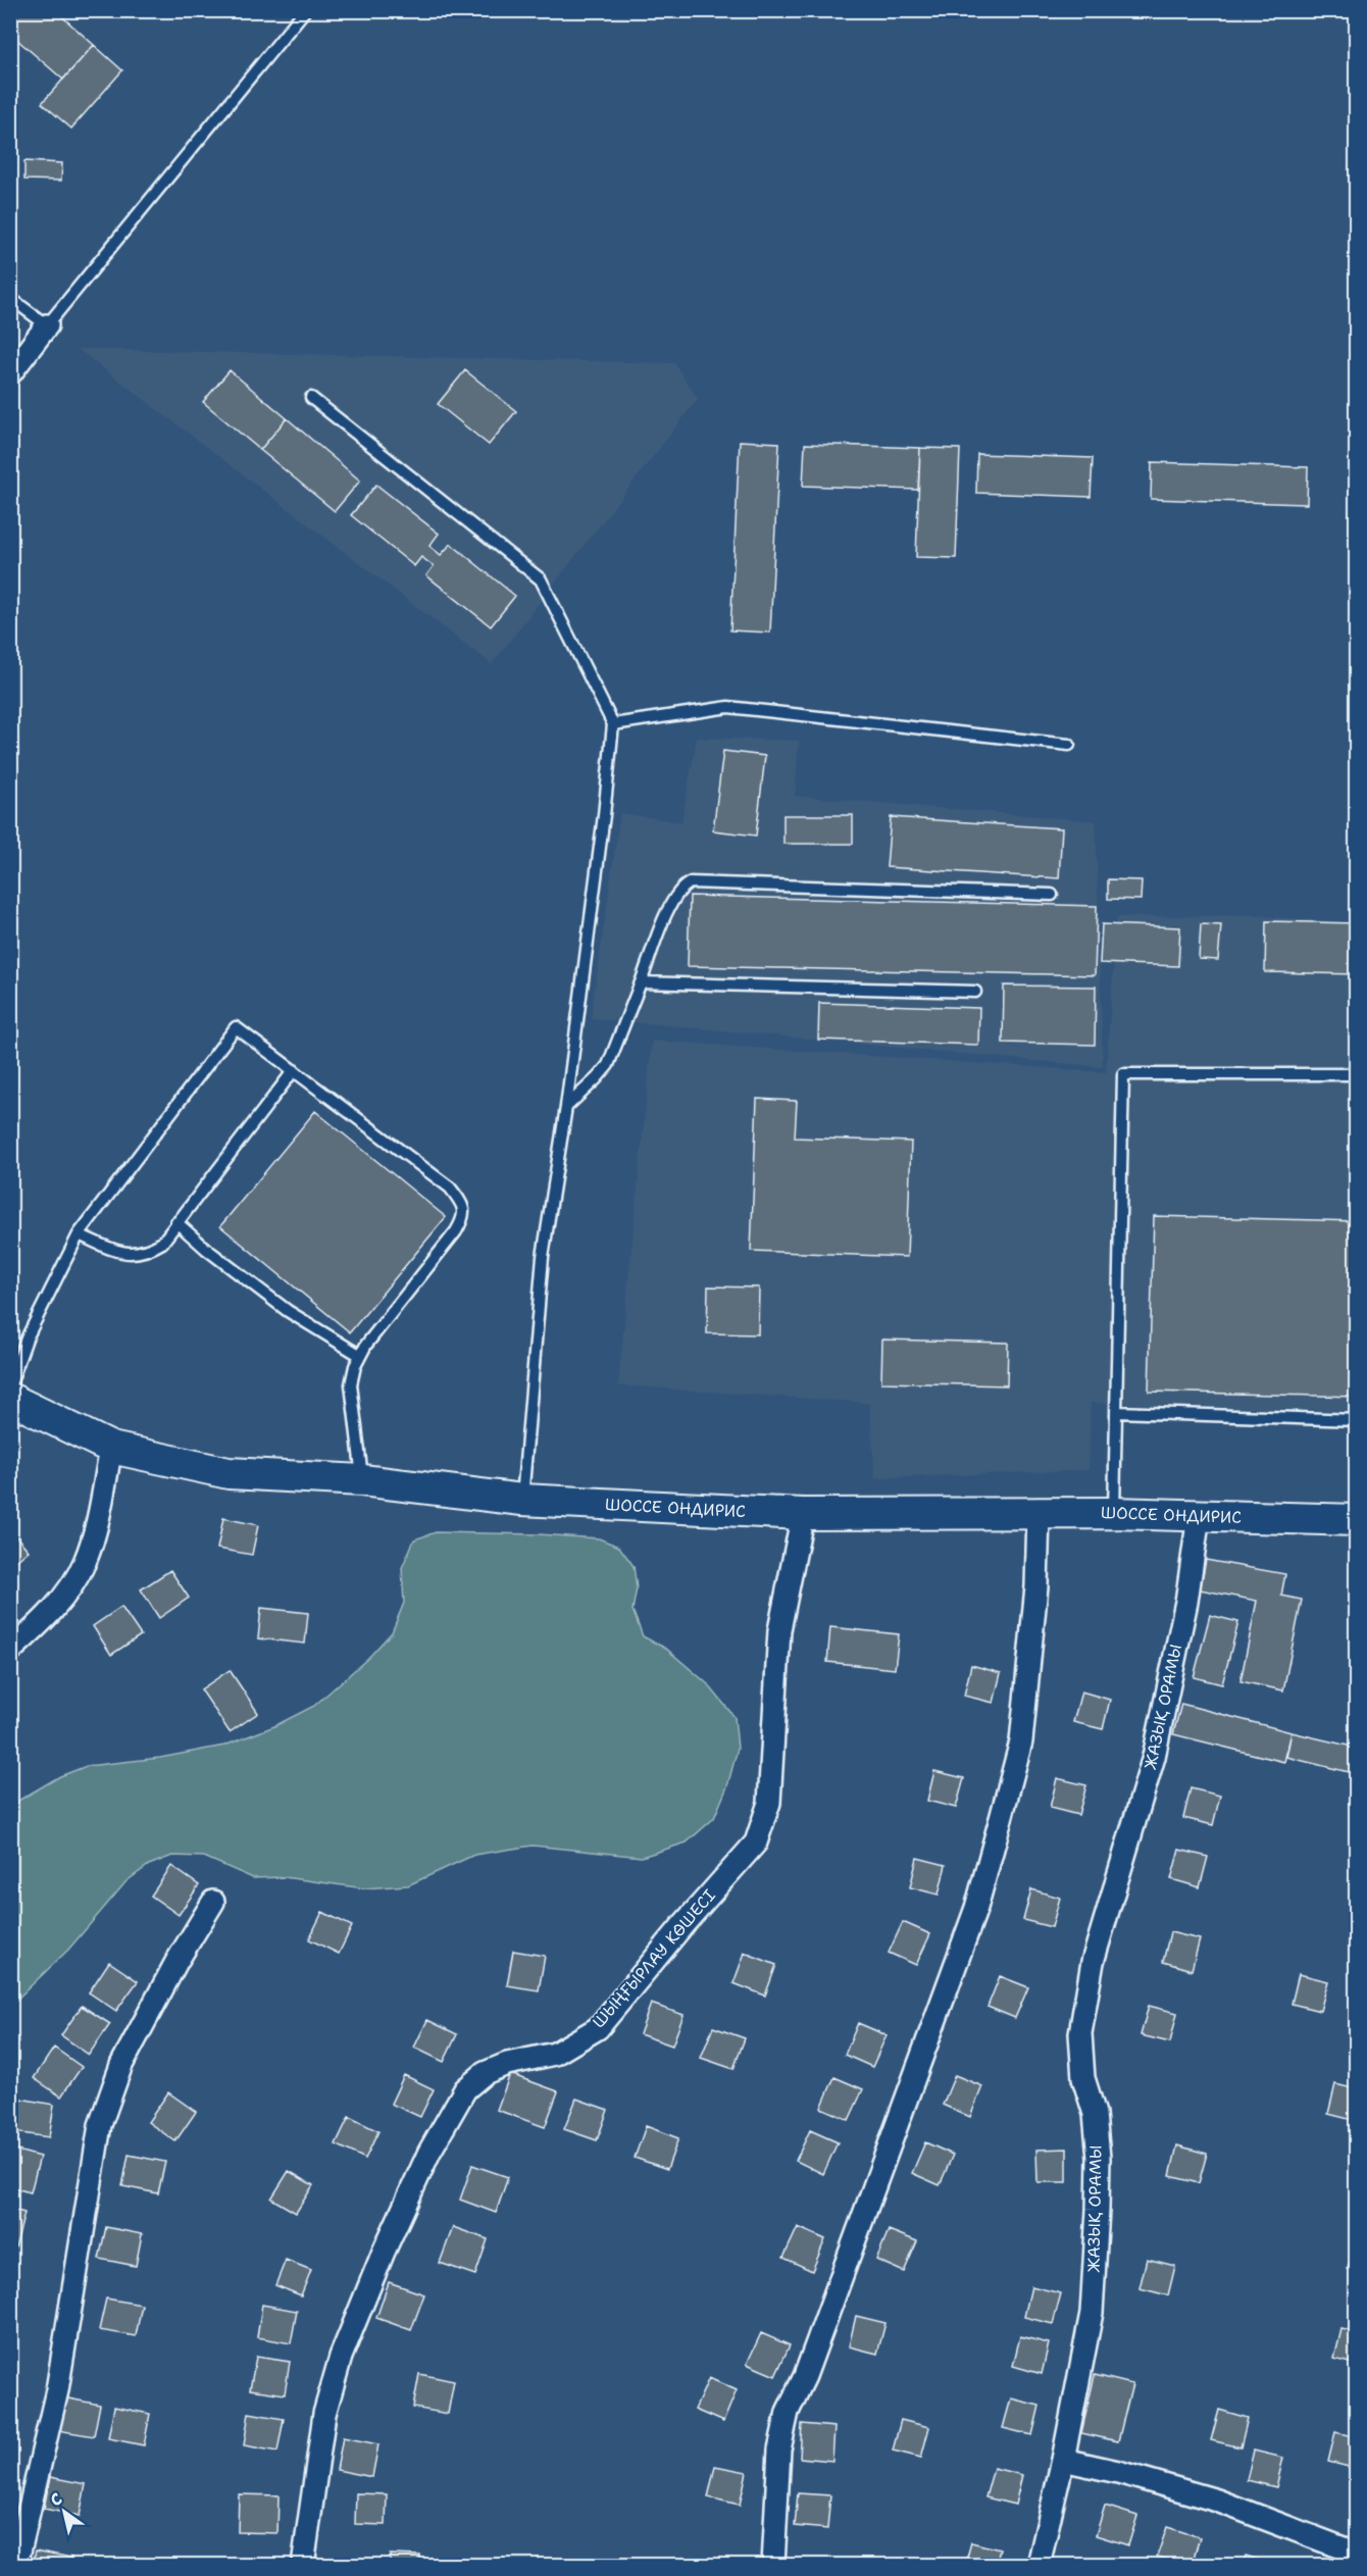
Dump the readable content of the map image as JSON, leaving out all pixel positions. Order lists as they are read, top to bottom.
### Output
{
  "streets": {
    "main road": ["ШОССЕ ОНДИРИС"],
    "street": ["ЖАЗЫҚ ОРАМЫ", "ШЫҢҒЫРЛАУ КӨШЕСІ"]
  },
  "crossings": [
    ["ШОССЕ ОНДИРИС", "ЖАЗЫҚ ОРАМЫ"],
    ["ШОССЕ ОНДИРИС", "ШЫҢҒЫРЛАУ КӨШЕСІ"]
  ],
  "north": "top left"
}
